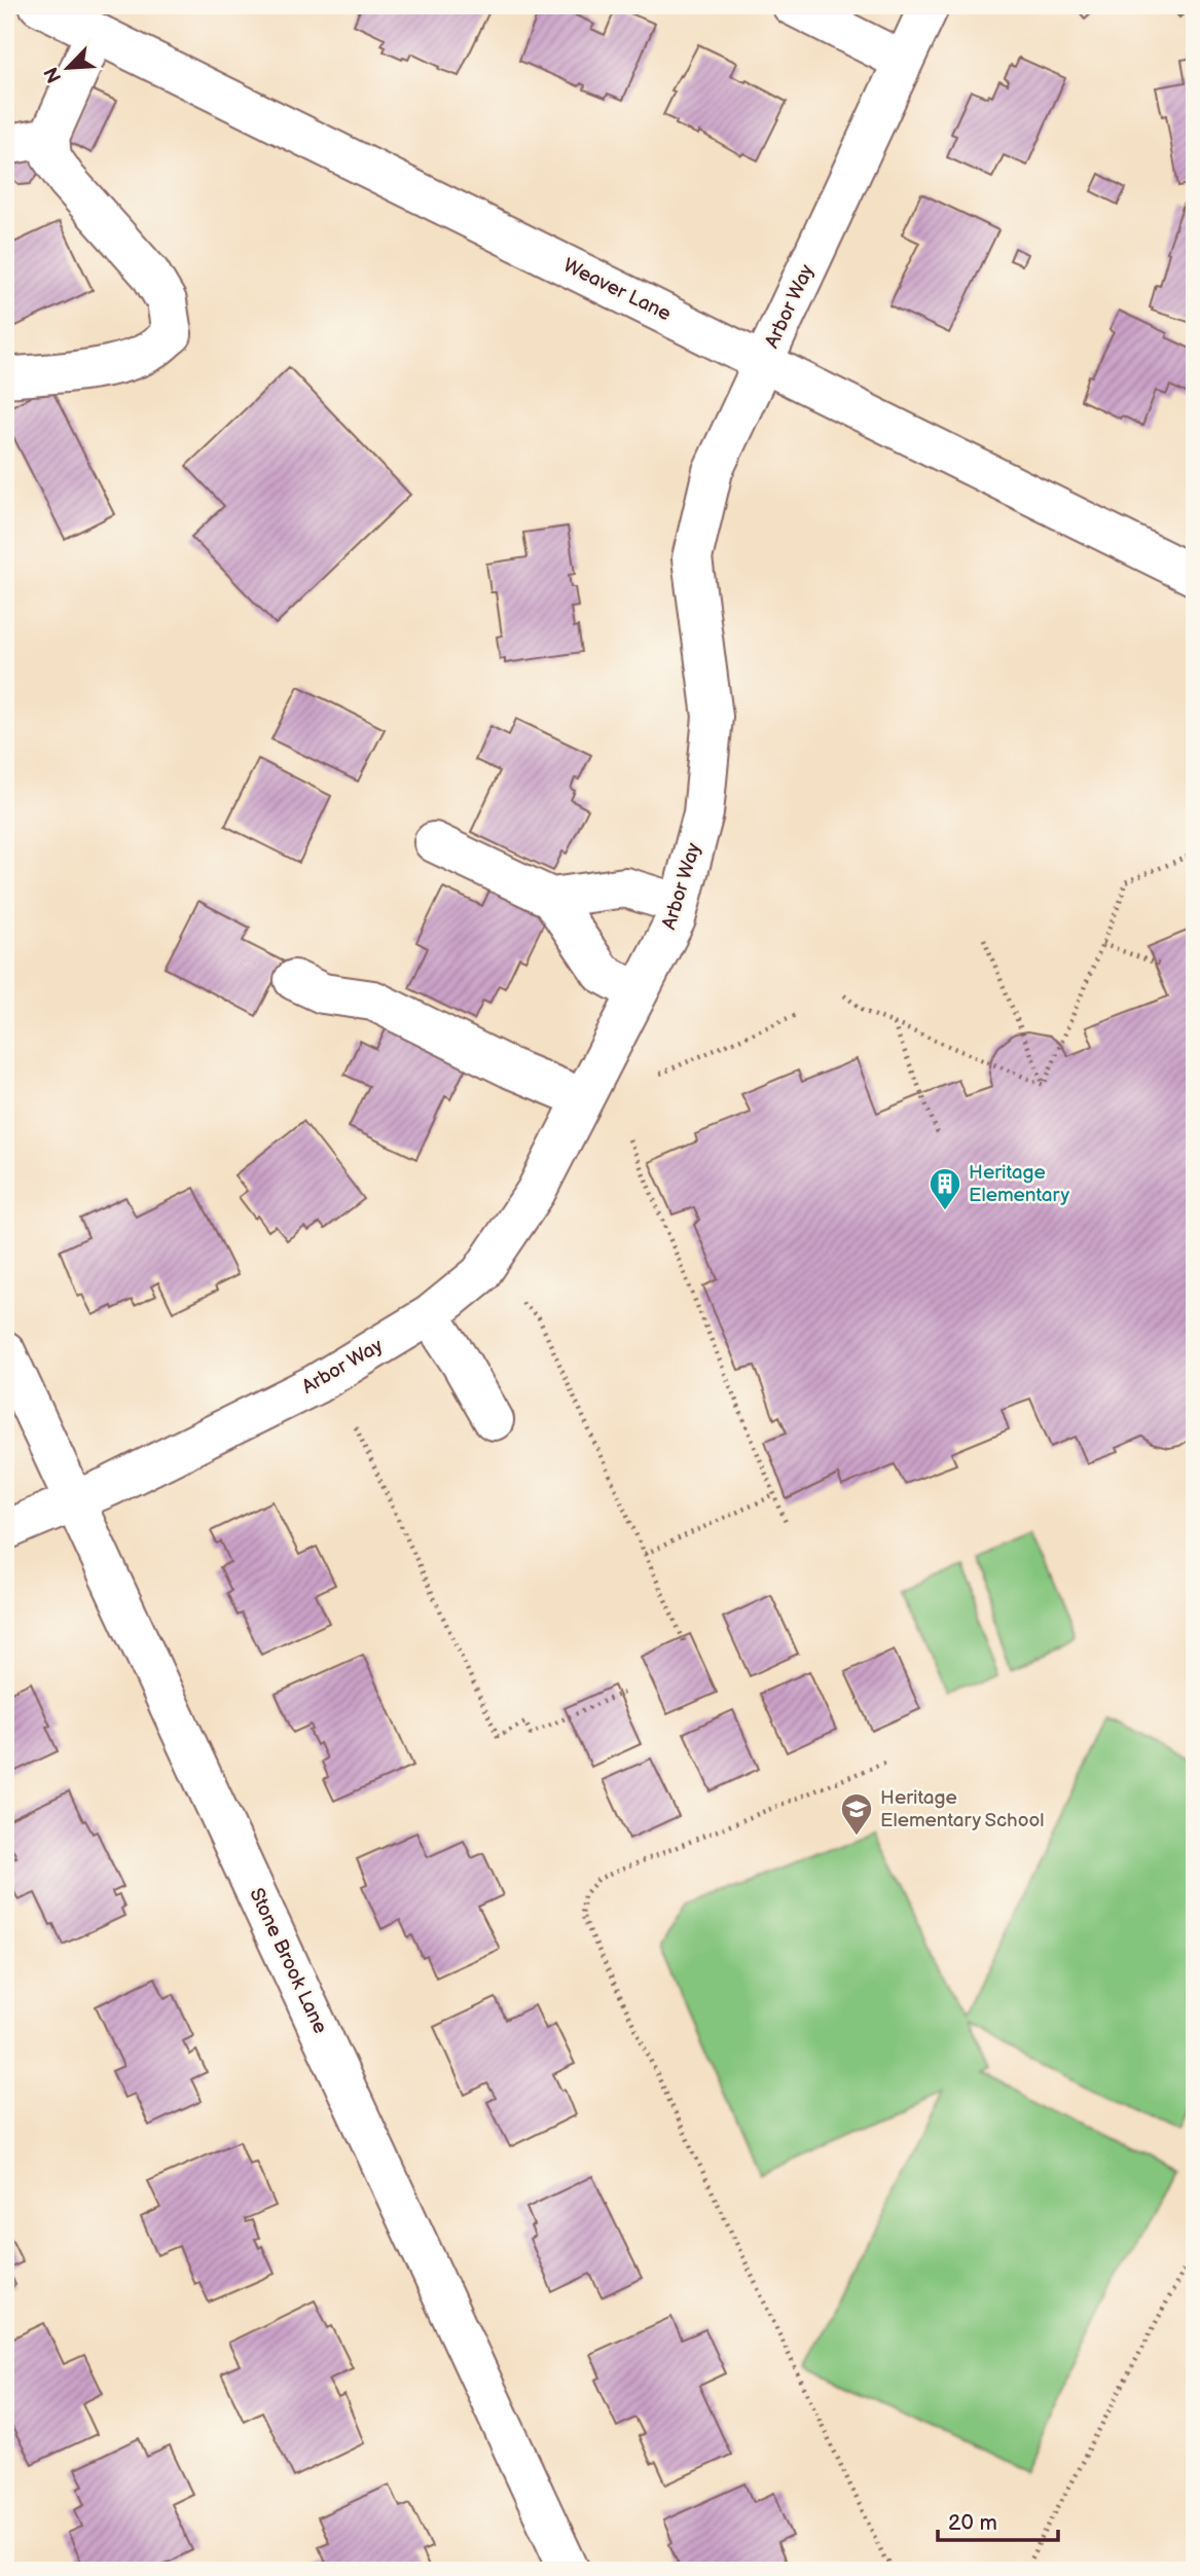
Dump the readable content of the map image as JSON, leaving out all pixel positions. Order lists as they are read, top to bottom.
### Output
{
  "streets": {
    "street": ["Weaver Lane", "Arbor Way", "Stone Brook Lane"]
  },
  "crossings": [
    ["Weaver Lane", "Arbor Way"],
    ["Arbor Way", "Stone Brook Lane"]
  ],
  "places": {
    "building": ["Heritage Elementary"],
    "school or university": ["Heritage Elementary School"]
  },
  "scale_bar": "20 m",
  "north": "bottom left"
}
